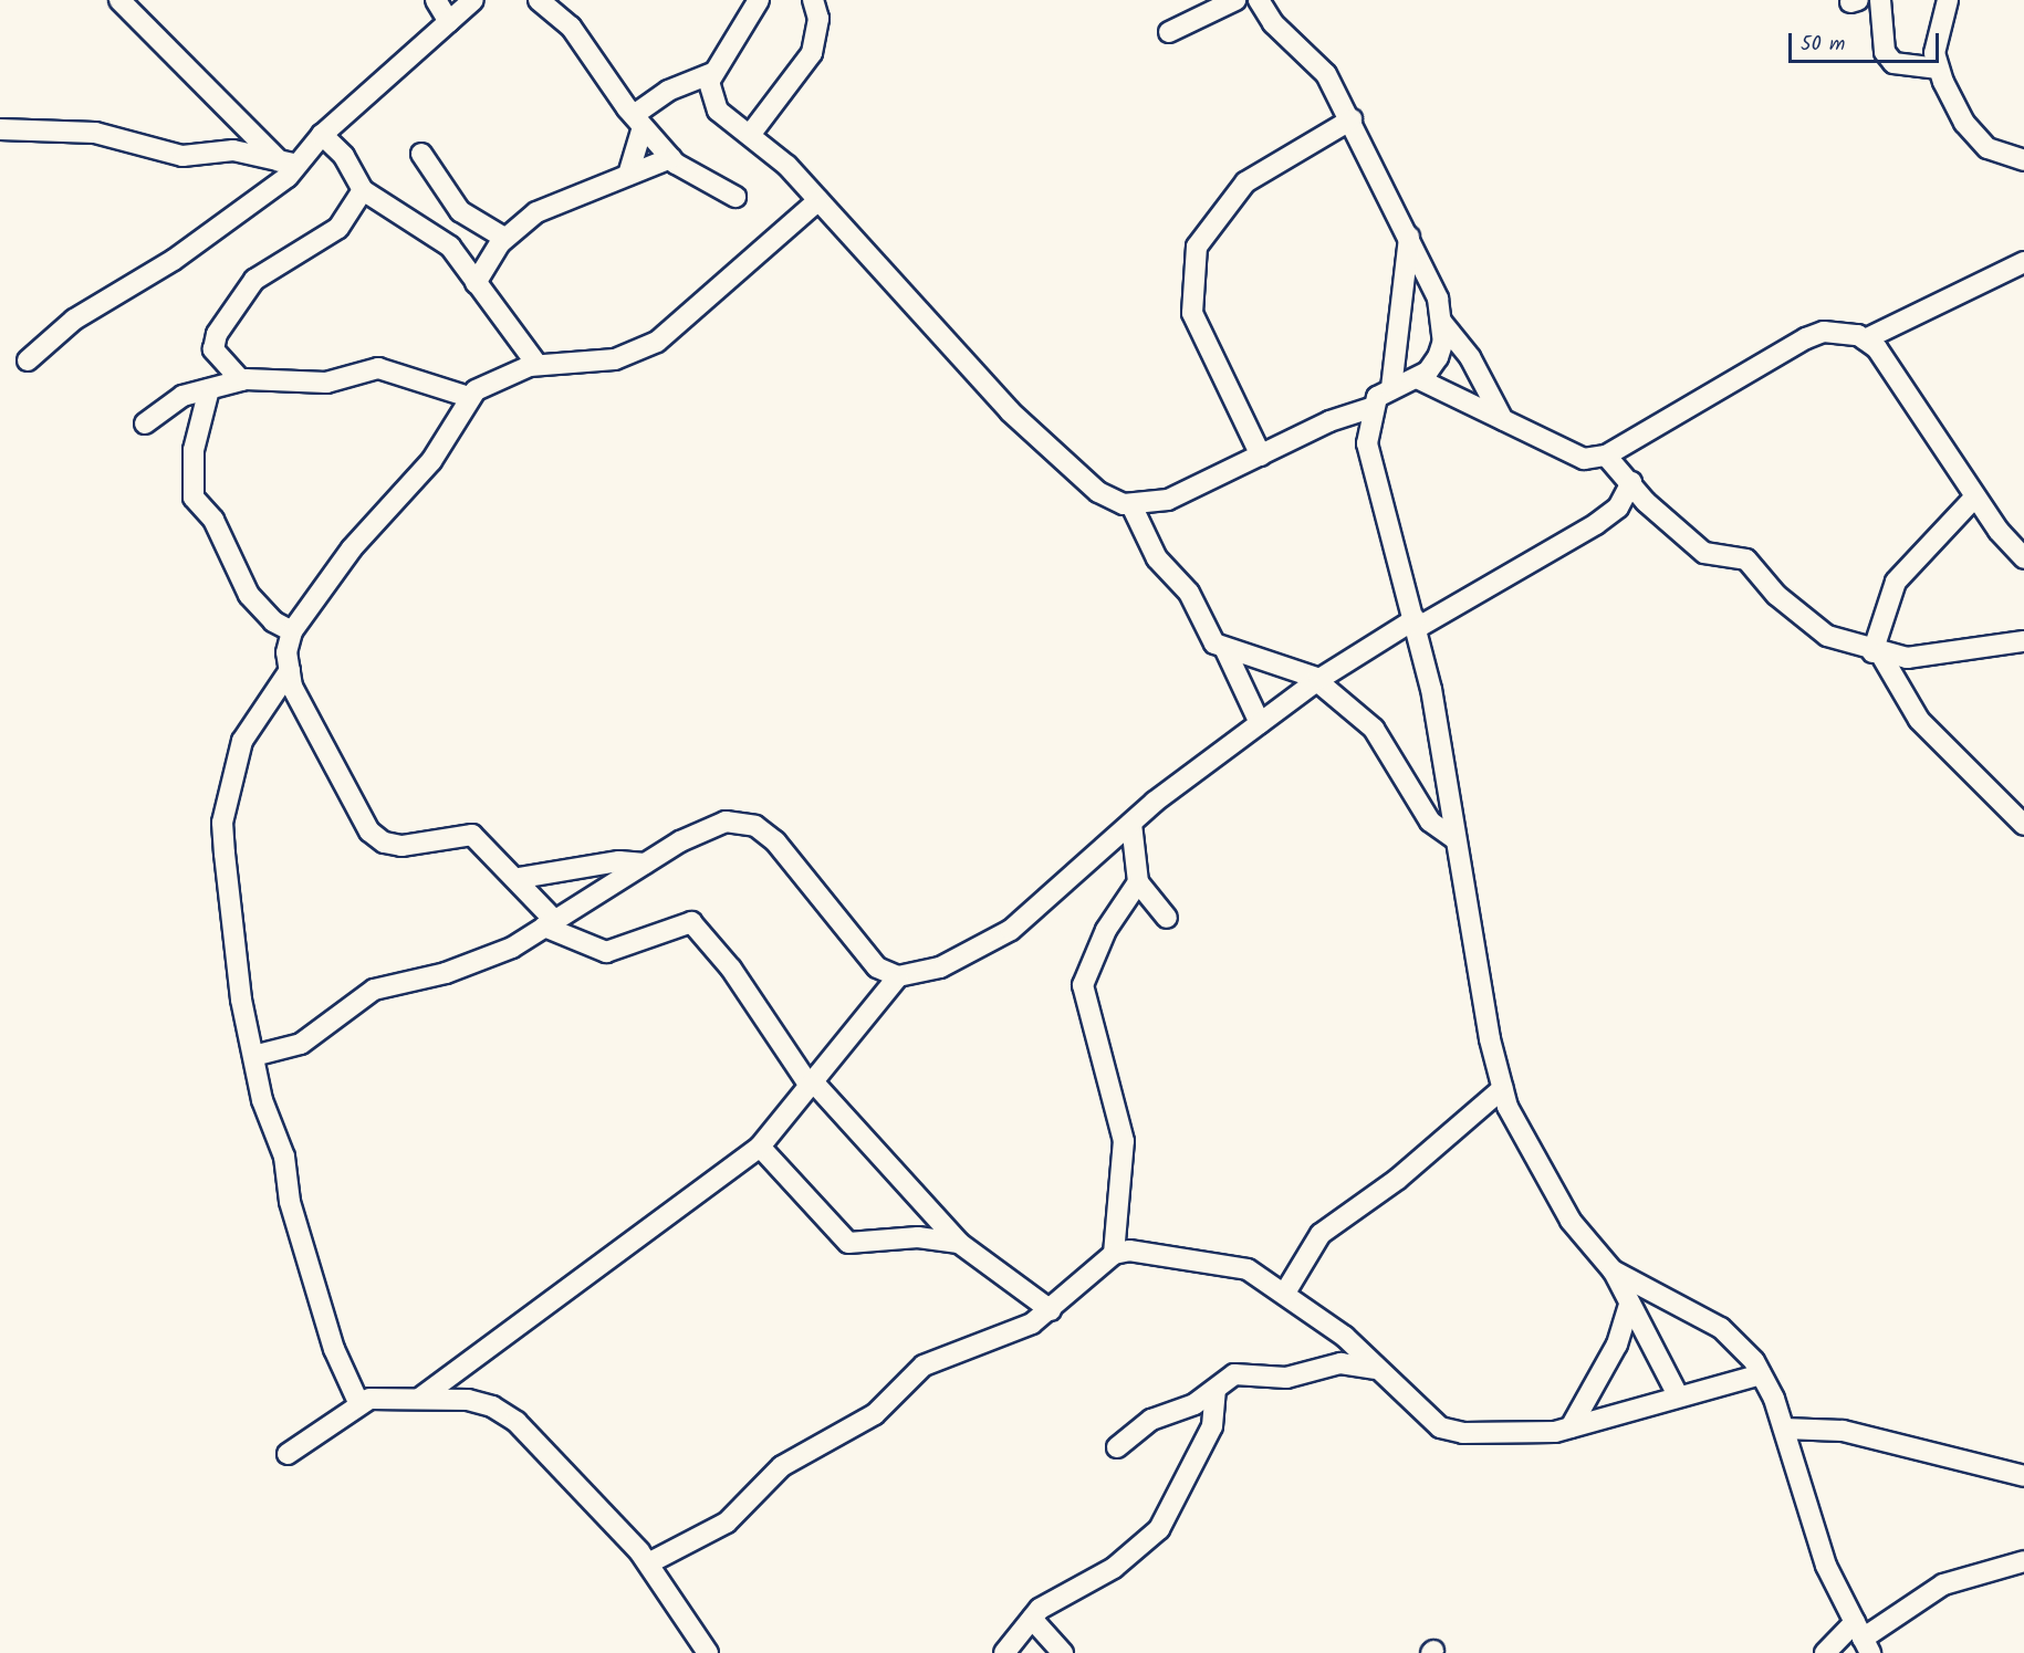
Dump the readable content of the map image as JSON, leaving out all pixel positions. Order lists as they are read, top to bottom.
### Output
{
  "scale_bar": "50 m"
}
